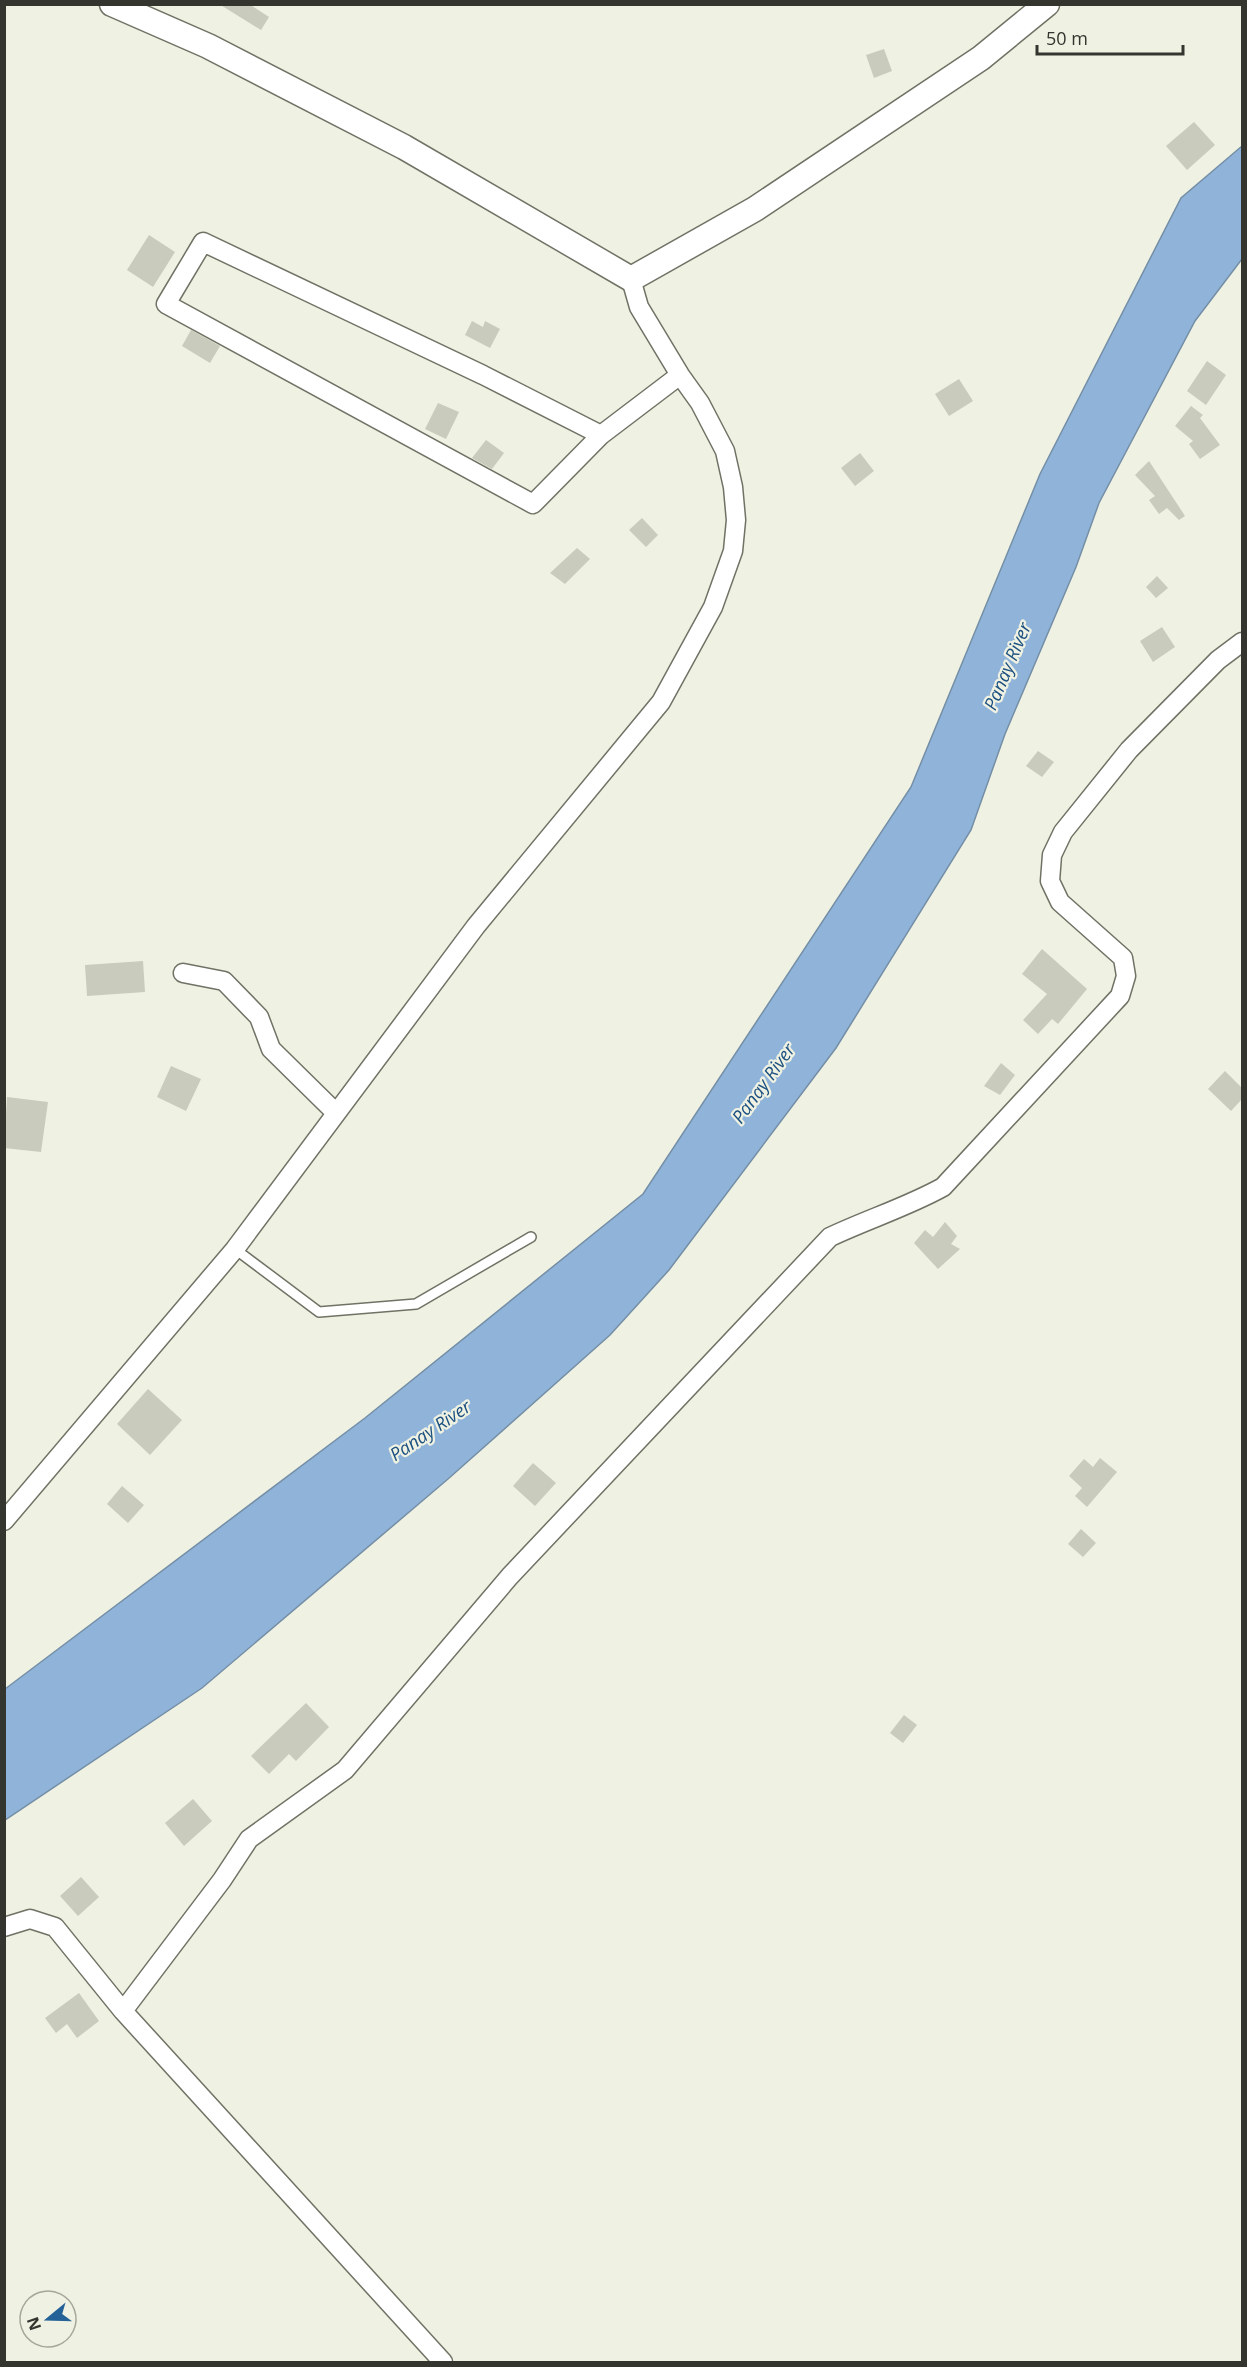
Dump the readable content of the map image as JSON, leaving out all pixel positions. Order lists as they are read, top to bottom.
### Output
{
  "water": ["Panay River"],
  "scale_bar": "50 m",
  "north": "left"
}
